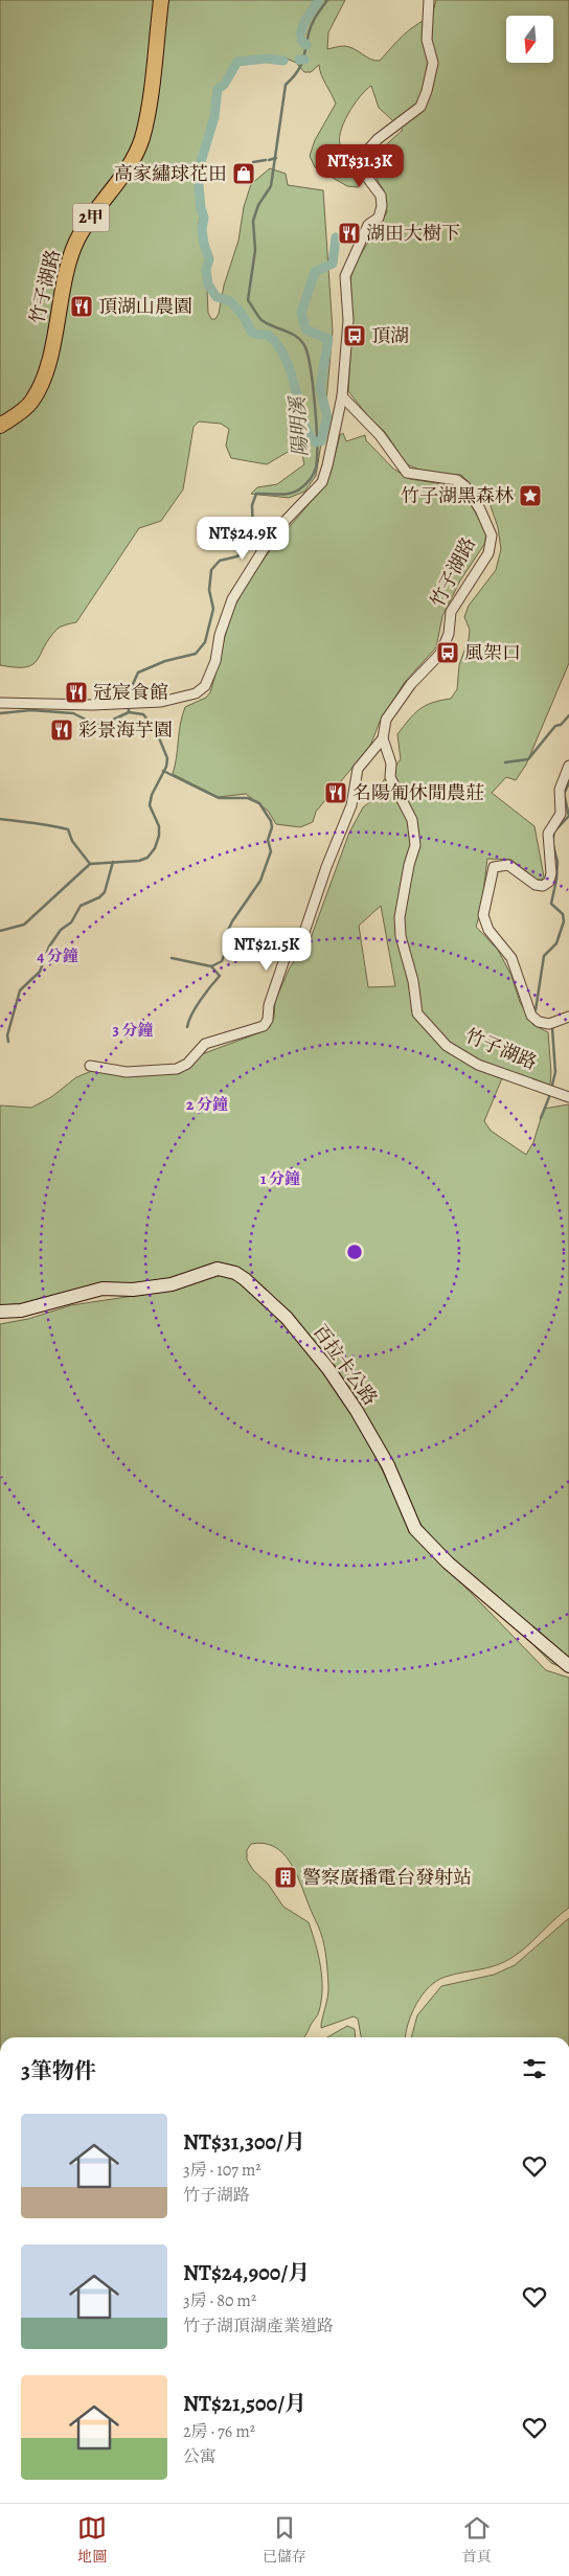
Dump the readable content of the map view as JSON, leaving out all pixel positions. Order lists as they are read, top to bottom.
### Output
{
  "streets": {
    "main road": ["2甲", "竹子湖路", "百拉卡公路"]
  },
  "water": ["陽明溪"],
  "places": {
    "shop": ["高家繡球花田"],
    "restaurant": [
      "湖田大樹下",
      "頂湖山農園",
      "冠宸食館",
      "彩景海芋園",
      "名陽匍休閒農莊"
    ],
    "bus stop": ["頂湖", "風架口"],
    "place": ["竹子湖黑森林"],
    "building": ["警察廣播電台發射站"]
  },
  "north": "bottom",
  "page": {
    "price": ["NT$31.3K", "NT$24.9K", "NT$21.5K"],
    "heading": "3筆物件",
    "list": [
      {
        "name": "NT$31,300/月",
        "note": "3房 · 107 m² · 竹子湖路"
      },
      {
        "name": "NT$24,900/月",
        "note": "3房 · 80 m² · 竹子湖頂湖產業道路"
      },
      {
        "name": "NT$21,500/月",
        "note": "2房 · 76 m² · 公寓"
      }
    ],
    "tabs": ["地圖", "已儲存", "首頁"]
  },
  "rings": [
    "4 分鐘",
    "3 分鐘",
    "2 分鐘",
    "1 分鐘"
  ]
}
